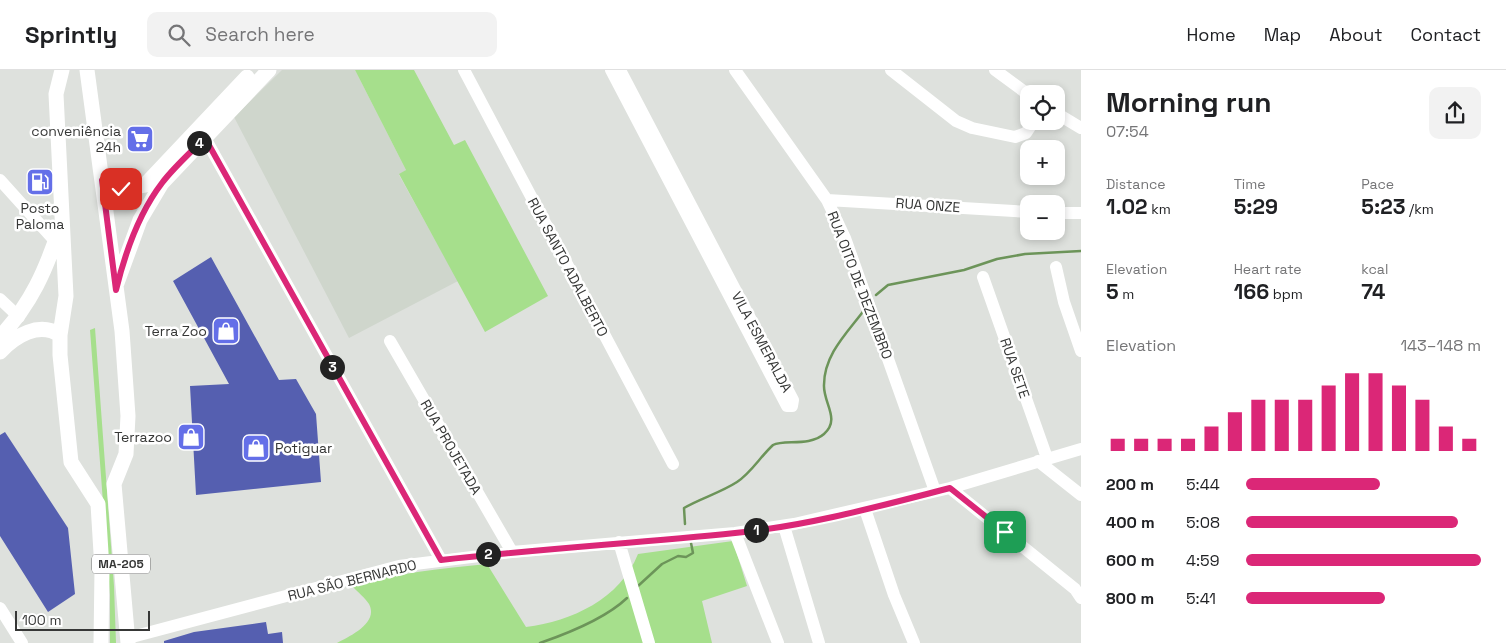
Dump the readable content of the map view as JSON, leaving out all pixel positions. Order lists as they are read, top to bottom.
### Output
{
  "streets": {
    "main road": ["MA-205"],
    "street": [
      "RUA ONZE",
      "RUA SANTO ADALBERTO",
      "RUA OITO DE DEZEMBRO",
      "VILA ESMERALDA",
      "RUA SETE",
      "RUA PROJETADA",
      "RUA SÃO BERNARDO"
    ]
  },
  "crossings": [
    ["RUA ONZE", "RUA OITO DE DEZEMBRO"],
    ["RUA OITO DE DEZEMBRO", "RUA SÃO BERNARDO"],
    ["RUA SETE", "RUA SÃO BERNARDO"],
    ["RUA PROJETADA", "RUA SÃO BERNARDO"],
    ["MA-205", "RUA SÃO BERNARDO"]
  ],
  "places": {
    "supermarket": ["conveniência 24h"],
    "fuel station": ["Posto Paloma"],
    "shop": ["Terra Zoo", "Terrazoo", "Potiguar"]
  },
  "scale_bar": "100 m",
  "page": {
    "header": "Sprintly",
    "search": "Search here",
    "nav": [
      "Home",
      "Map",
      "About",
      "Contact"
    ],
    "heading": ["Morning run", "07:54"],
    "map_buttons": ["+", "−"],
    "pins": [
      "4",
      "3",
      "1",
      "2"
    ],
    "stats": [
      ["Distance", "1.02 km"],
      ["Time", "5:29"],
      ["Pace", "5:23 /km"],
      ["Elevation", "5 m"],
      ["Heart rate", "166 bpm"],
      ["kcal", "74"]
    ],
    "chart": ["Elevation", "143–148 m"],
    "list": [
      {
        "name": "200 m",
        "note": "5:44"
      },
      {
        "name": "400 m",
        "note": "5:08"
      },
      {
        "name": "600 m",
        "note": "4:59"
      },
      {
        "name": "800 m",
        "note": "5:41"
      }
    ],
    "scale": "100 m"
  }
}
